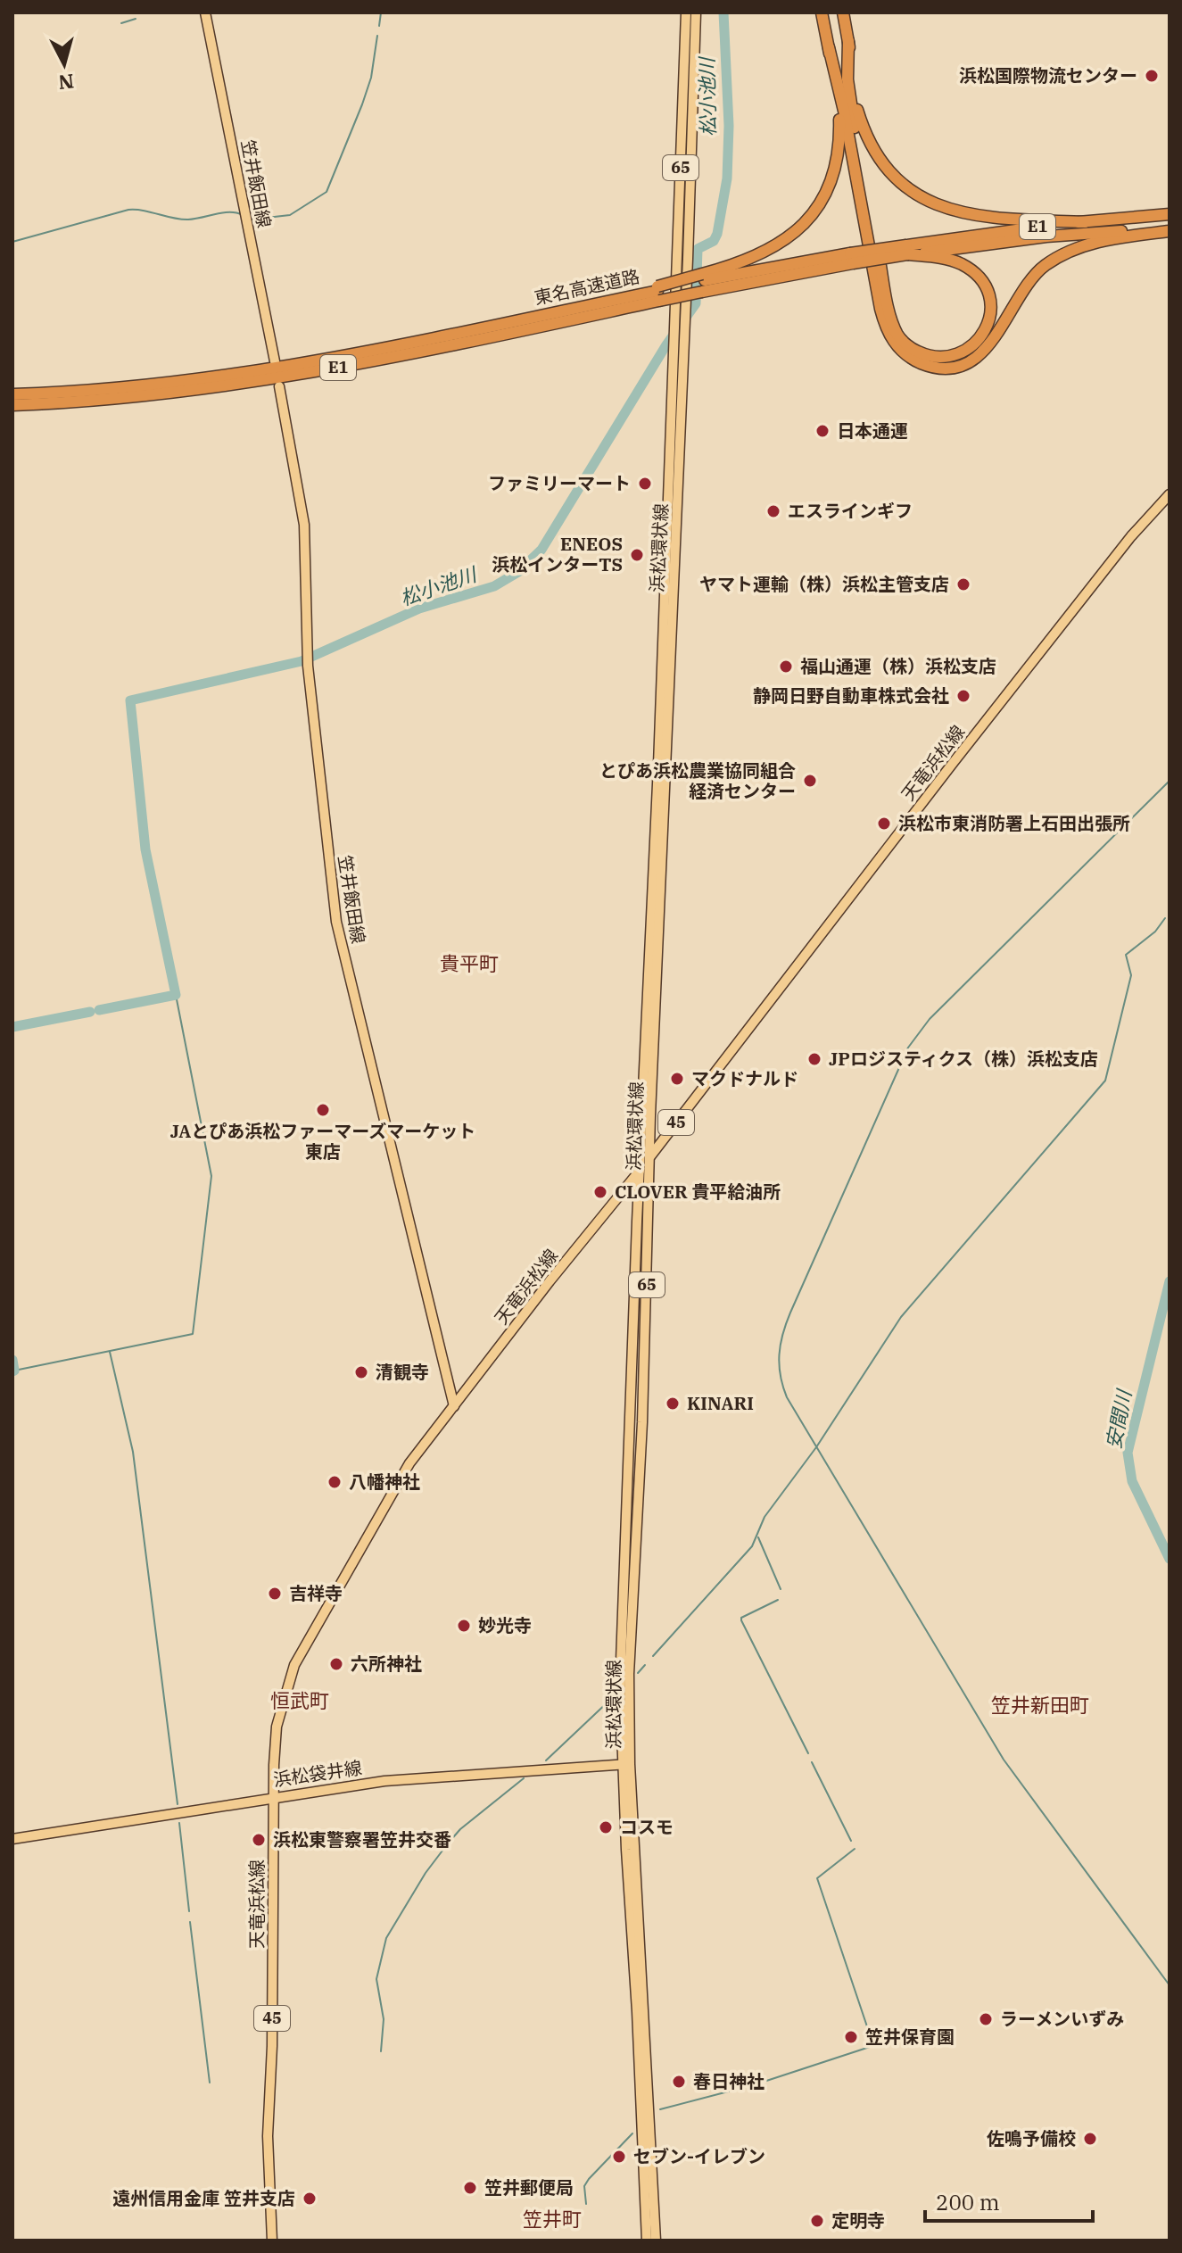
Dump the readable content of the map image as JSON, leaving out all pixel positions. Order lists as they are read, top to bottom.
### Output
{
  "streets": {
    "highway": ["E1", "東名高速道路"],
    "main road": [
      "65",
      "笠井飯田線",
      "浜松環状線",
      "天竜浜松線",
      "45",
      "浜松袋井線"
    ]
  },
  "crossings": [
    ["笠井飯田線", "天竜浜松線"],
    ["浜松環状線", "天竜浜松線"],
    ["浜松環状線", "浜松袋井線"],
    ["天竜浜松線", "浜松袋井線"]
  ],
  "districts": [
    "貴平町",
    "恒武町",
    "笠井新田町",
    "笠井町"
  ],
  "water": ["松小池川", "安間川"],
  "places": [
    "浜松国際物流センター",
    "日本通運",
    "ファミリーマート",
    "エスラインギフ",
    "ENEOS 浜松インターTS",
    "ヤマト運輸（株）浜松主管支店",
    "福山通運（株）浜松支店",
    "静岡日野自動車株式会社",
    "とぴあ浜松農業協同組合 経済センター",
    "浜松市東消防署上石田出張所",
    "JPロジスティクス（株）浜松支店",
    "マクドナルド",
    "JAとぴあ浜松ファーマーズマーケット 東店",
    "CLOVER 貴平給油所",
    "清観寺",
    "KINARI",
    "八幡神社",
    "吉祥寺",
    "妙光寺",
    "六所神社",
    "コスモ",
    "浜松東警察署笠井交番",
    "ラーメンいずみ",
    "笠井保育園",
    "春日神社",
    "佐鳴予備校",
    "セブン-イレブン",
    "笠井郵便局",
    "遠州信用金庫 笠井支店",
    "定明寺"
  ],
  "scale_bar": "200 m",
  "north": "bottom"
}
